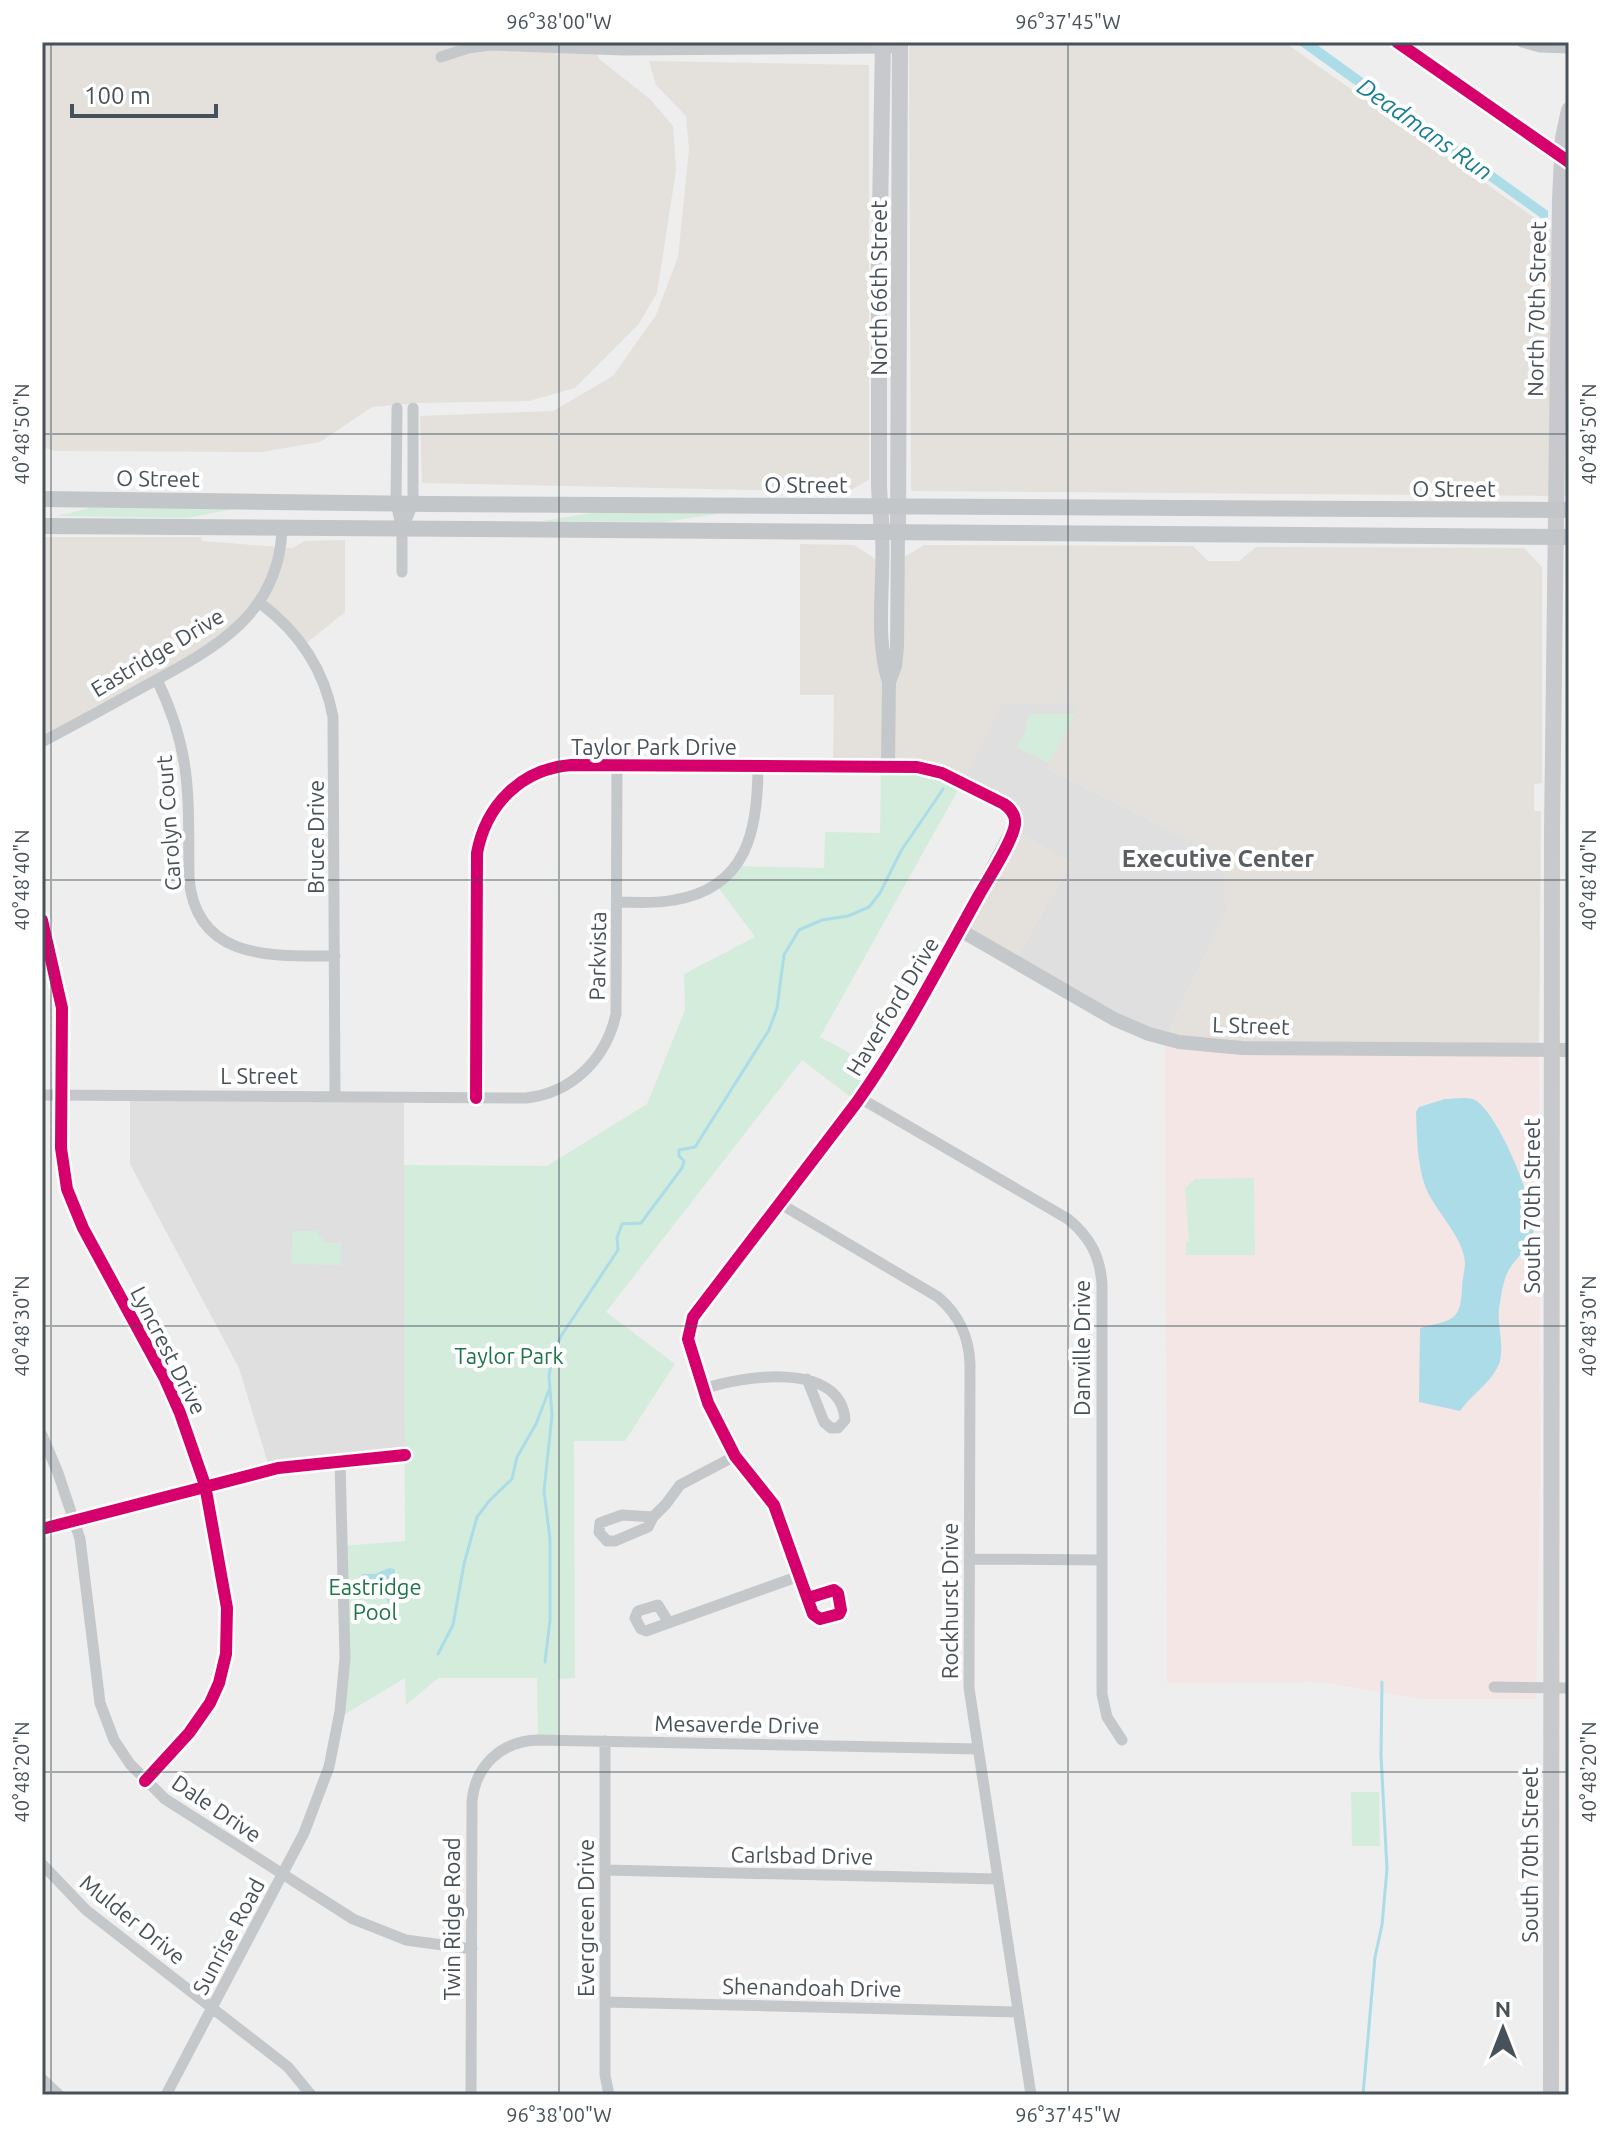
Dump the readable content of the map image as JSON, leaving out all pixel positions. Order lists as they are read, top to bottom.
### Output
{
  "streets": {
    "main road": [
      "North 66th Street",
      "North 70th Street",
      "O Street",
      "South 70th Street"
    ],
    "street": [
      "Eastridge Drive",
      "Taylor Park Drive",
      "Carolyn Court",
      "Bruce Drive",
      "Parkvista",
      "Haverford Drive",
      "L Street",
      "Danville Drive",
      "Lyncrest Drive",
      "Rockhurst Drive",
      "Mesaverde Drive",
      "Dale Drive",
      "Carlsbad Drive",
      "Evergreen Drive",
      "Mulder Drive",
      "Twin Ridge Road",
      "Sunrise Road",
      "Shenandoah Drive"
    ]
  },
  "crossings": [
    ["North 66th Street", "O Street"],
    ["North 70th Street", "O Street"],
    ["North 70th Street", "South 70th Street"],
    ["O Street", "South 70th Street"],
    ["Eastridge Drive", "Carolyn Court"],
    ["Eastridge Drive", "Bruce Drive"],
    ["Taylor Park Drive", "Parkvista"],
    ["Taylor Park Drive", "Haverford Drive"],
    ["Taylor Park Drive", "L Street"],
    ["Carolyn Court", "Bruce Drive"],
    ["Bruce Drive", "L Street"],
    ["Parkvista", "L Street"],
    ["Haverford Drive", "L Street"],
    ["Haverford Drive", "Danville Drive"],
    ["Haverford Drive", "Rockhurst Drive"],
    ["L Street", "South 70th Street"],
    ["L Street", "Lyncrest Drive"],
    ["Lyncrest Drive", "Dale Drive"],
    ["Rockhurst Drive", "Mesaverde Drive"],
    ["Rockhurst Drive", "Carlsbad Drive"],
    ["Rockhurst Drive", "Shenandoah Drive"],
    ["Mesaverde Drive", "Evergreen Drive"],
    ["Mesaverde Drive", "Twin Ridge Road"],
    ["Dale Drive", "Twin Ridge Road"],
    ["Dale Drive", "Sunrise Road"],
    ["Carlsbad Drive", "Evergreen Drive"],
    ["Evergreen Drive", "Shenandoah Drive"],
    ["Mulder Drive", "Sunrise Road"]
  ],
  "districts": ["Executive Center"],
  "water": ["Deadmans Run"],
  "parks": ["Taylor Park", "Eastridge Pool"],
  "scale_bar": "100 m",
  "north": "top",
  "coordinates": [
    "96°38'00\"W",
    "96°37'45\"W",
    "40°48'50\"N",
    "40°48'40\"N",
    "40°48'30\"N",
    "40°48'20\"N"
  ]
}
